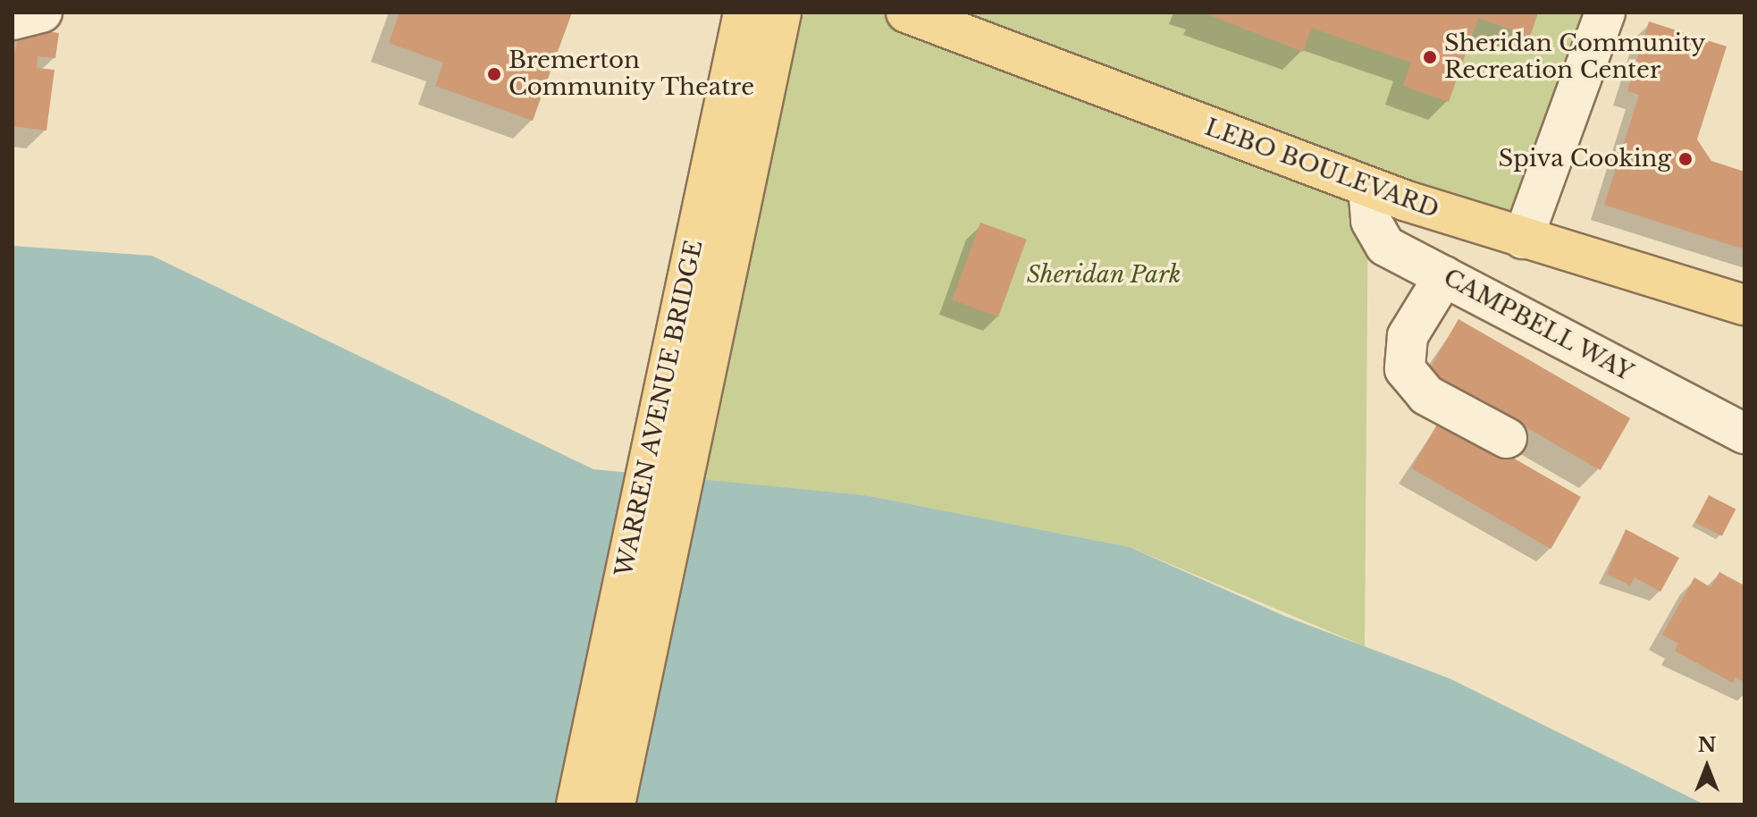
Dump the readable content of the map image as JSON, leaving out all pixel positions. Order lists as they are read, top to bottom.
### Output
{
  "streets": {
    "main road": ["LEBO BOULEVARD", "WARREN AVENUE BRIDGE"],
    "street": ["CAMPBELL WAY"]
  },
  "crossings": [
    ["LEBO BOULEVARD", "CAMPBELL WAY"]
  ],
  "parks": ["Sheridan Park"],
  "places": ["Sheridan Community Recreation Center", "Bremerton Community Theatre", "Spiva Cooking"],
  "north": "top"
}
